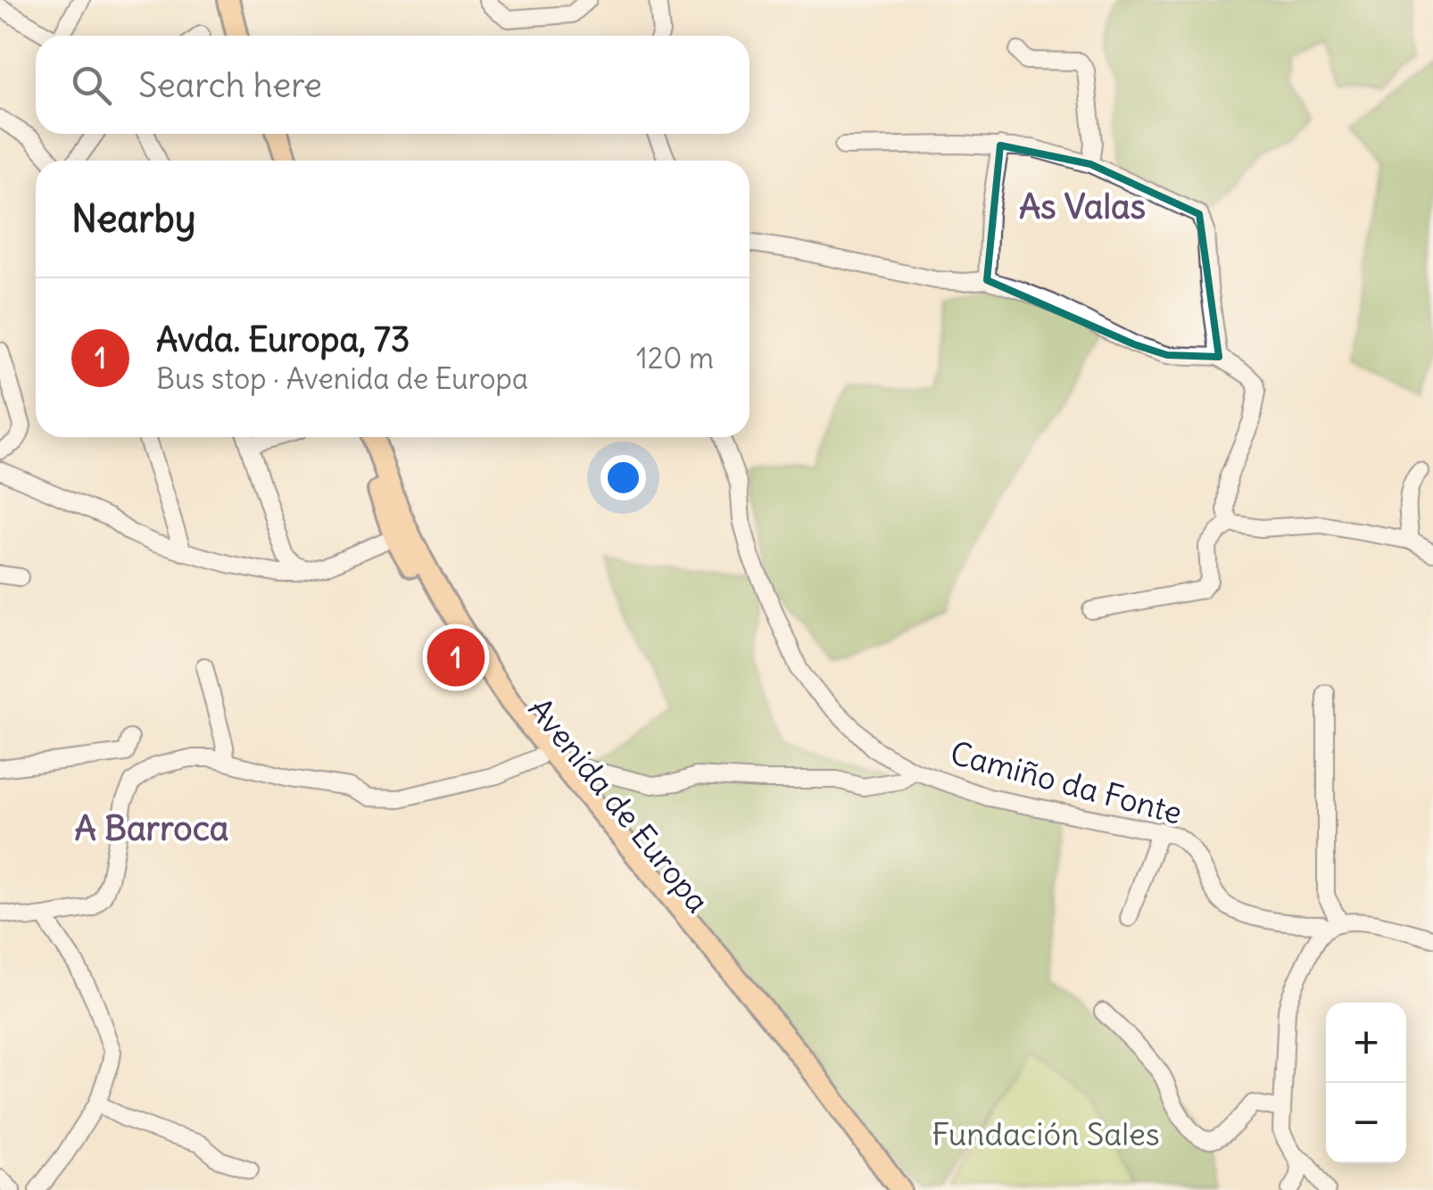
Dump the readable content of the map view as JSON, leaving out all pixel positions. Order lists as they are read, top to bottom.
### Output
{
  "streets": {
    "main road": ["Avenida de Europa"],
    "street": ["Camiño da Fonte"]
  },
  "crossings": [
    ["Camiño da Fonte", "Avenida de Europa"]
  ],
  "districts": ["As Valas", "A Barroca"],
  "parks": ["Fundación Sales"],
  "page": {
    "search": "Search here",
    "heading": "Nearby",
    "list": [
      {
        "mark": "1",
        "name": "Avda. Europa, 73",
        "note": "Bus stop · Avenida de Europa",
        "value": "120 m"
      }
    ],
    "pins": "1",
    "map_buttons": ["+", "−"]
  }
}
